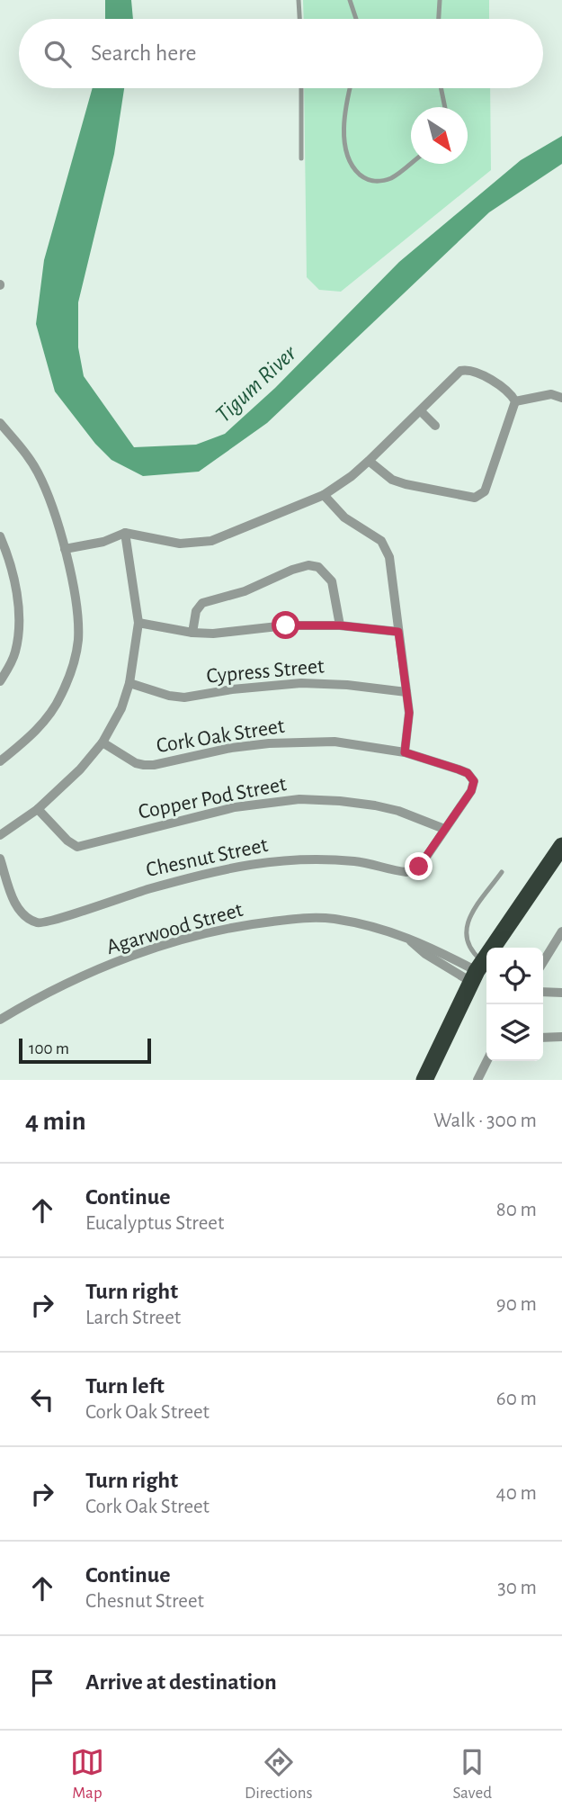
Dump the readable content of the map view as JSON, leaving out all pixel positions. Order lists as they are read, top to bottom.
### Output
{
  "streets": {
    "street": [
      "Cypress Street",
      "Cork Oak Street",
      "Copper Pod Street",
      "Chesnut Street",
      "Agarwood Street"
    ]
  },
  "crossings": [
    ["Cork Oak Street", "Copper Pod Street"],
    ["Cork Oak Street", "Chesnut Street"],
    ["Copper Pod Street", "Chesnut Street"]
  ],
  "water": ["Tigum River"],
  "scale_bar": "100 m",
  "north": "bottom right",
  "page": {
    "search": "Search here",
    "scale": "100 m",
    "heading": ["4 min", "Walk · 300 m"],
    "list": [
      ["Continue", "Eucalyptus Street", "80 m"],
      ["Turn right", "Larch Street", "90 m"],
      ["Turn left", "Cork Oak Street", "60 m"],
      ["Turn right", "Cork Oak Street", "40 m"],
      ["Continue", "Chesnut Street", "30 m"],
      "Arrive at destination"
    ],
    "nav": ["Map", "Directions", "Saved"]
  }
}
